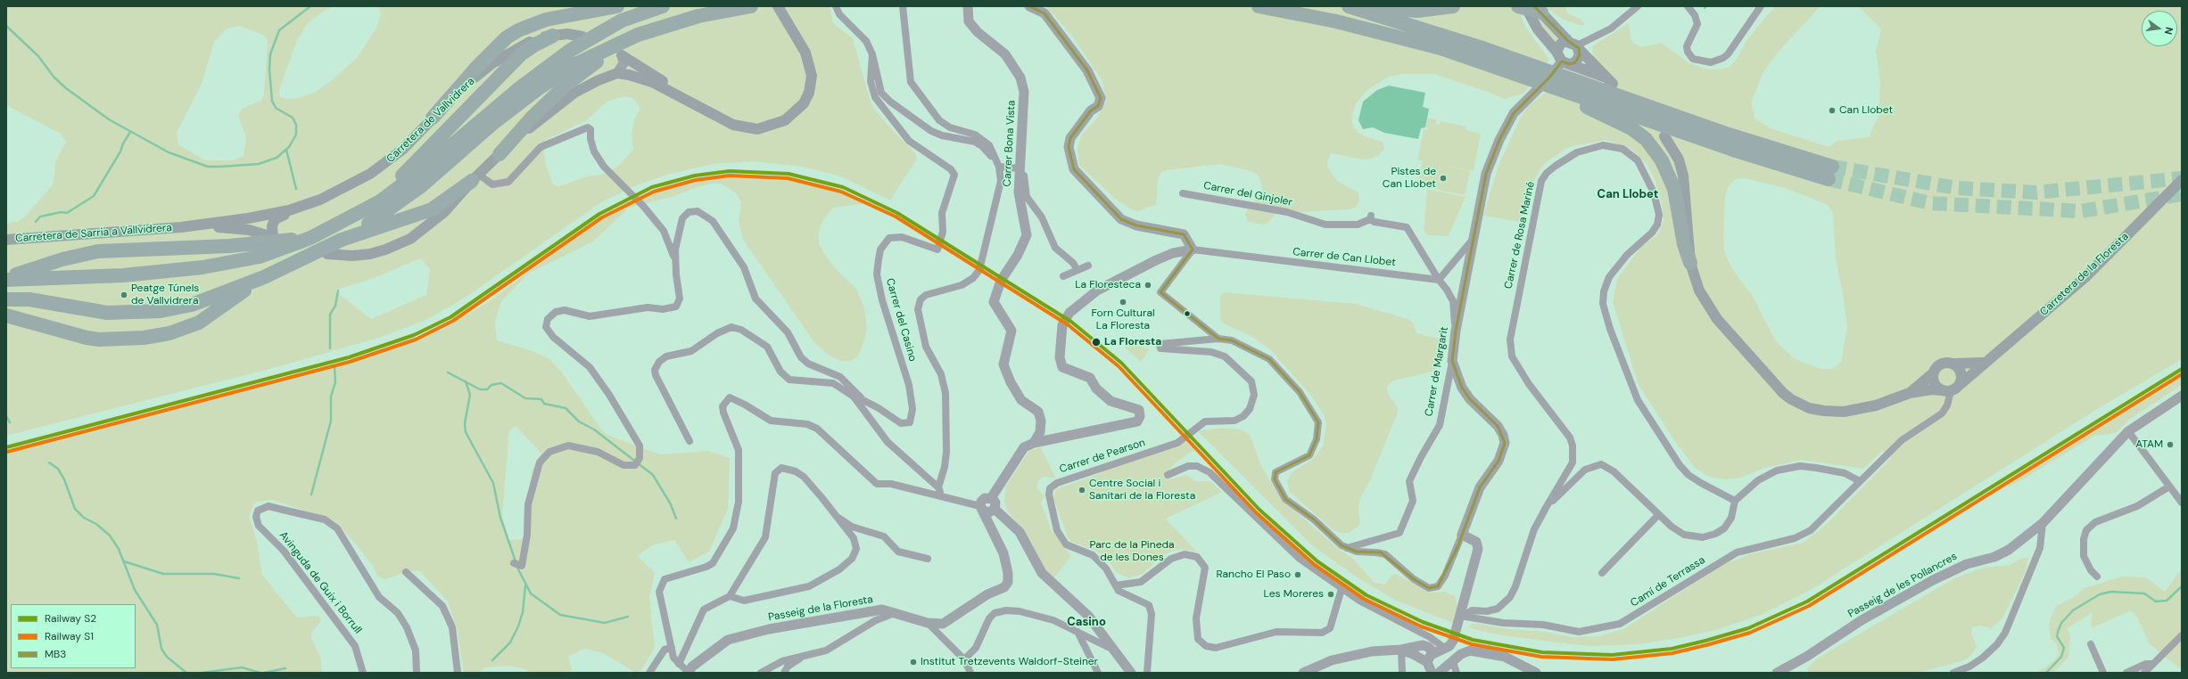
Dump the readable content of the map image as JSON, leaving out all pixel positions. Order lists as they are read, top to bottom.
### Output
{
  "streets": {
    "main road": ["Carretera de Vallvidrera", "Carretera de Sarria a Vallvidrera", "Carretera de la Floresta"],
    "street": [
      "Carrer Bona Vista",
      "Carrer del Ginjoler",
      "Carrer de Rosa Mariné",
      "Carrer de Can Llobet",
      "Carrer del Casino",
      "Carrer de Margarit",
      "Carrer de Pearson",
      "Camí de Terrassa",
      "Avinguda de Guix i Borrull",
      "Passeig de les Pollancres",
      "Passeig de la Floresta"
    ]
  },
  "crossings": [
    ["Carretera de Vallvidrera", "Carretera de Sarria a Vallvidrera"],
    ["Carrer del Ginjoler", "Carrer de Can Llobet"],
    ["Carrer del Ginjoler", "Carrer de Margarit"],
    ["Carrer de Can Llobet", "Carrer de Margarit"]
  ],
  "districts": ["Can Llobet", "Casino"],
  "parks": ["Parc de la Pineda de les Dones"],
  "places": [
    "Can Llobet",
    "Pistes de Can Llobet",
    "La Floresteca",
    "Peatge Túnels de Vallvidrera",
    "Forn Cultural La Floresta",
    "La Floresta",
    "ATAM",
    "Centre Social i Sanitari de la Floresta",
    "Rancho El Paso",
    "Les Moreres",
    "Institut Tretzevents Waldorf-Steiner"
  ],
  "lines": ["transit line MB3", "rail line S2", "rail line S1"],
  "legend": ["Railway S2", "Railway S1", "MB3"],
  "north": "right"
}
